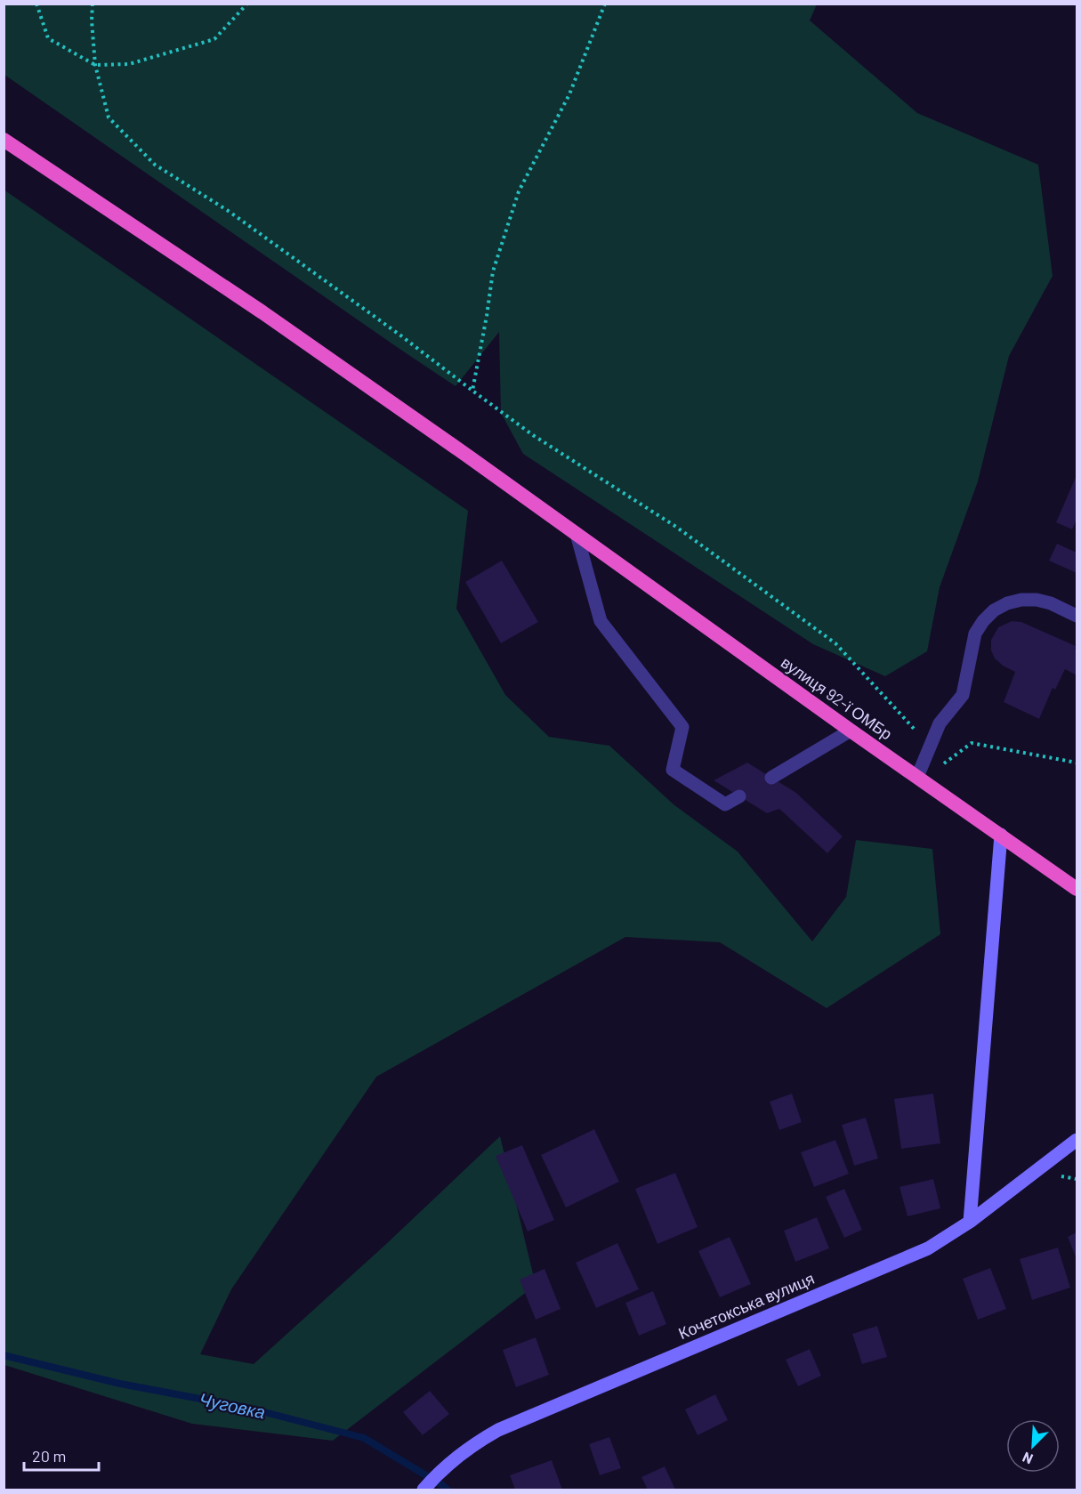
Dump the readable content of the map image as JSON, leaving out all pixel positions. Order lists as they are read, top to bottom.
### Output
{
  "streets": {
    "highway": ["вулиця 92-ї ОМБр"],
    "main road": ["Кочетокська вулиця"]
  },
  "water": ["Чуговка"],
  "scale_bar": "20 m",
  "north": "bottom left"
}
